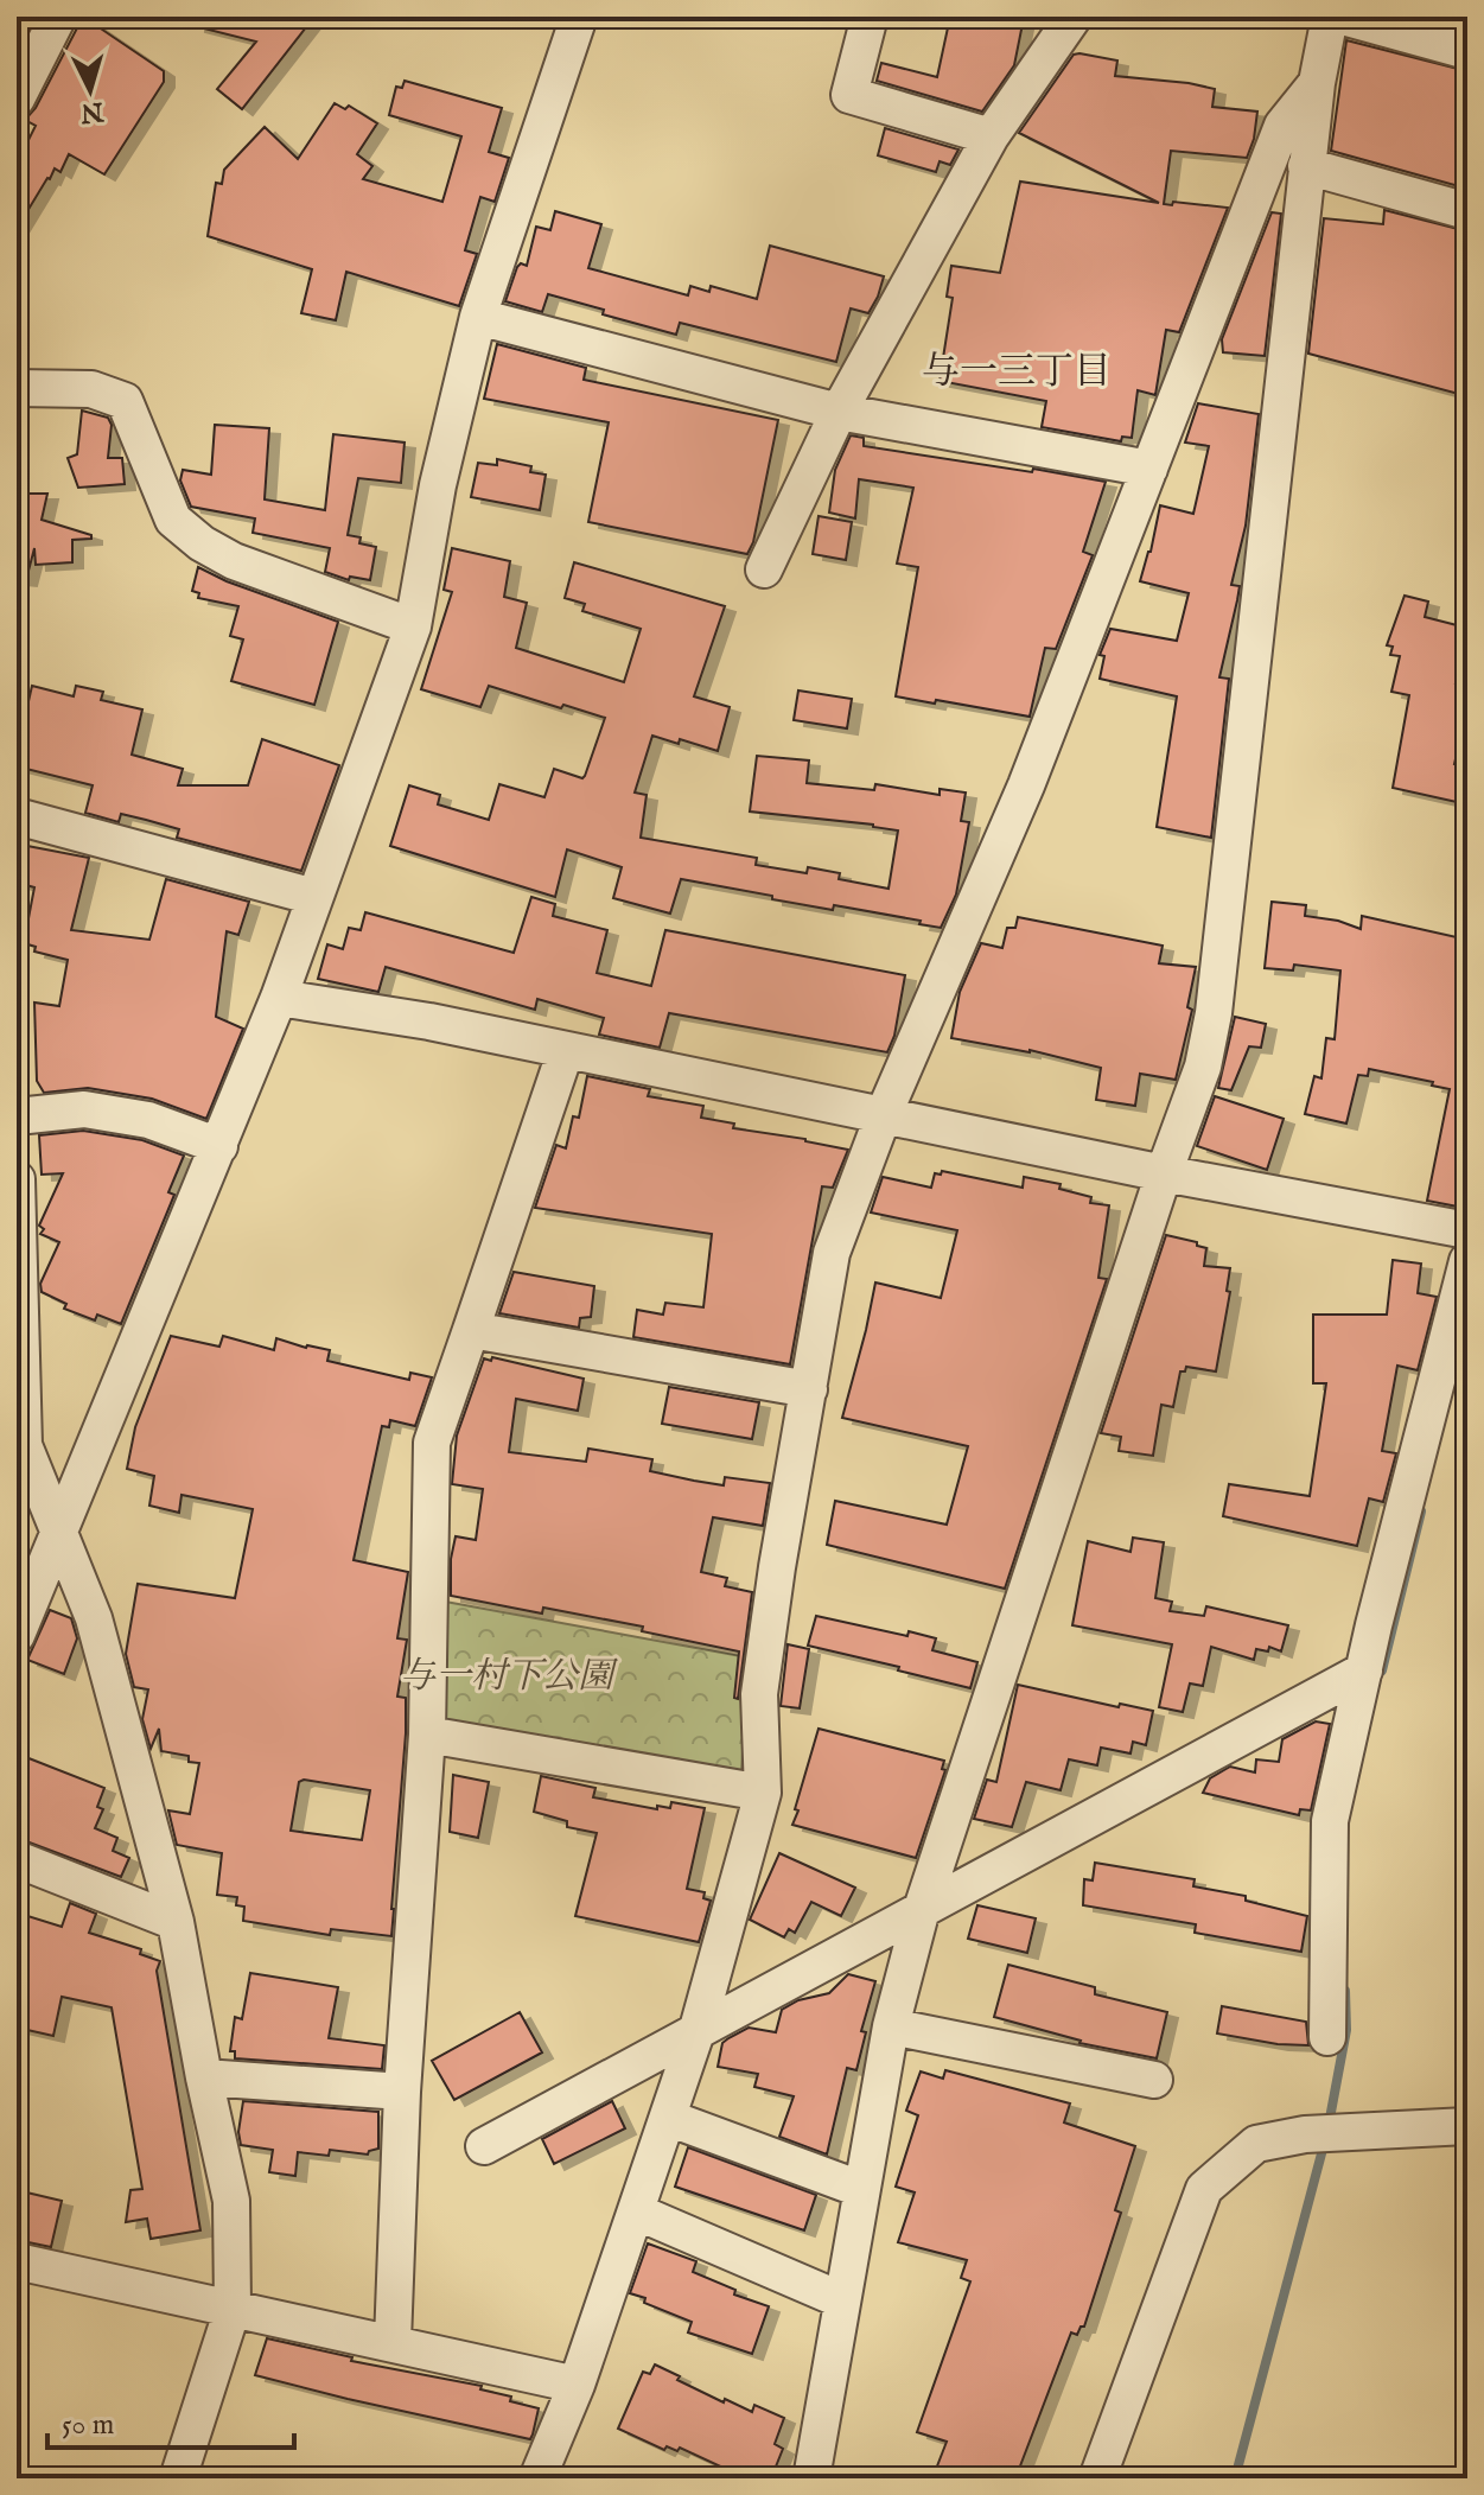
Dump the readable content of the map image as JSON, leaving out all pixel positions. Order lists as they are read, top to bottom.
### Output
{
  "districts": ["与一三丁目"],
  "parks": ["与一村下公園"],
  "scale_bar": "50 m",
  "north": "bottom"
}
